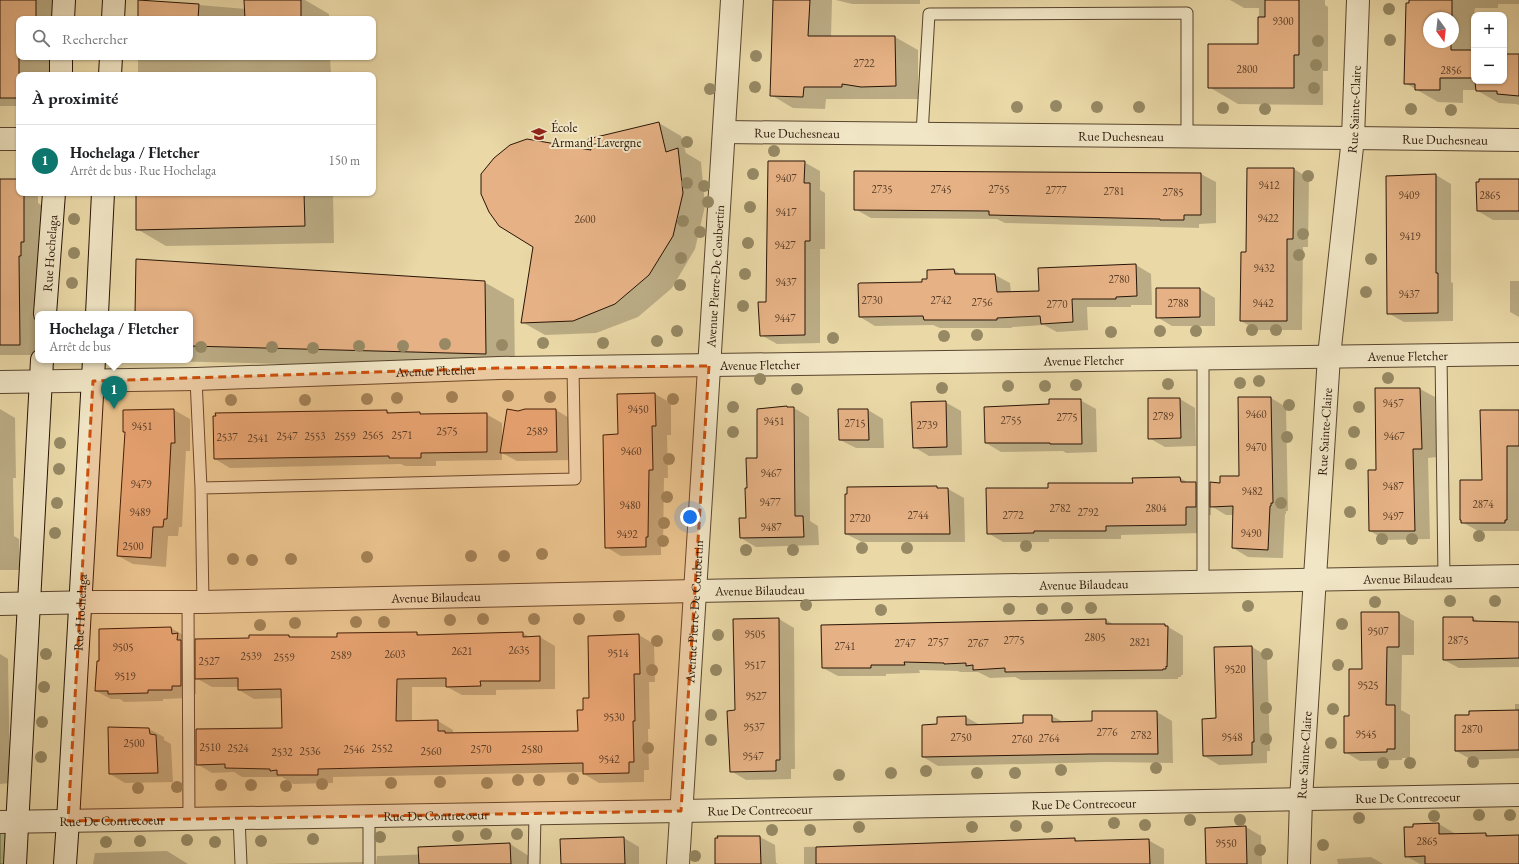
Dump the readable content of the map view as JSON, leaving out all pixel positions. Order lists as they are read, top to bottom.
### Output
{
  "streets": {
    "street": [
      "Rue Sainte-Claire",
      "Rue Duchesneau",
      "Rue Hochelaga",
      "Avenue Pierre-De Coubertin",
      "Avenue Fletcher",
      "Avenue Bilaudeau",
      "Rue De Contrecoeur"
    ]
  },
  "crossings": [
    ["Rue Sainte-Claire", "Rue Duchesneau"],
    ["Rue Sainte-Claire", "Avenue Fletcher"],
    ["Rue Sainte-Claire", "Avenue Bilaudeau"],
    ["Rue Sainte-Claire", "Rue De Contrecoeur"],
    ["Rue Duchesneau", "Avenue Pierre-De Coubertin"],
    ["Rue Hochelaga", "Avenue Fletcher"],
    ["Rue Hochelaga", "Avenue Bilaudeau"],
    ["Rue Hochelaga", "Rue De Contrecoeur"],
    ["Avenue Pierre-De Coubertin", "Avenue Fletcher"],
    ["Avenue Pierre-De Coubertin", "Avenue Bilaudeau"],
    ["Avenue Pierre-De Coubertin", "Rue De Contrecoeur"]
  ],
  "places": {
    "school or university": ["École Armand-Lavergne"]
  },
  "house_numbers": [
    "9300",
    "2722",
    "2800",
    "2856",
    "9407",
    "9412",
    "2735",
    "2745",
    "2755",
    "2777",
    "2781",
    "2785",
    "9409",
    "2865",
    "9417",
    "9422",
    "2600",
    "9419",
    "9427",
    "9432",
    "2780",
    "9437",
    "9437",
    "2730",
    "2742",
    "2756",
    "2788",
    "9442",
    "2770",
    "9447",
    "9457",
    "9450",
    "9460",
    "2789",
    "2775",
    "2755",
    "9451",
    "2715",
    "2739",
    "9451",
    "2575",
    "2589",
    "2565",
    "2571",
    "2547",
    "2553",
    "2559",
    "9467",
    "2537",
    "2541",
    "9470",
    "9460",
    "9467",
    "9479",
    "9487",
    "9482",
    "9477",
    "2874",
    "9480",
    "2782",
    "2804",
    "9489",
    "2792",
    "2744",
    "2772",
    "9497",
    "2720",
    "9487",
    "9490",
    "9492",
    "2500",
    "9507",
    "9505",
    "2805",
    "2775",
    "2875",
    "2757",
    "2821",
    "2747",
    "2767",
    "2741",
    "9505",
    "2635",
    "2621",
    "9514",
    "2603",
    "2589",
    "2539",
    "2559",
    "2527",
    "9517",
    "9520",
    "9519",
    "9525",
    "9527",
    "9530",
    "9537",
    "2870",
    "2776",
    "9545",
    "2782",
    "2750",
    "9548",
    "2764",
    "2760",
    "2500",
    "2510",
    "2524",
    "2552",
    "2546",
    "2570",
    "2580",
    "2536",
    "2560",
    "2532",
    "9547",
    "9542",
    "2865",
    "9550"
  ],
  "north": "bottom",
  "page": {
    "map_buttons": ["+", "−"],
    "search": "Rechercher",
    "heading": "À proximité",
    "list": [
      {
        "mark": "1",
        "name": "Hochelaga / Fletcher",
        "note": "Arrêt de bus · Rue Hochelaga",
        "value": "150 m"
      }
    ],
    "popup": ["Hochelaga / Fletcher", "Arrêt de bus"],
    "pins": "1"
  }
}
